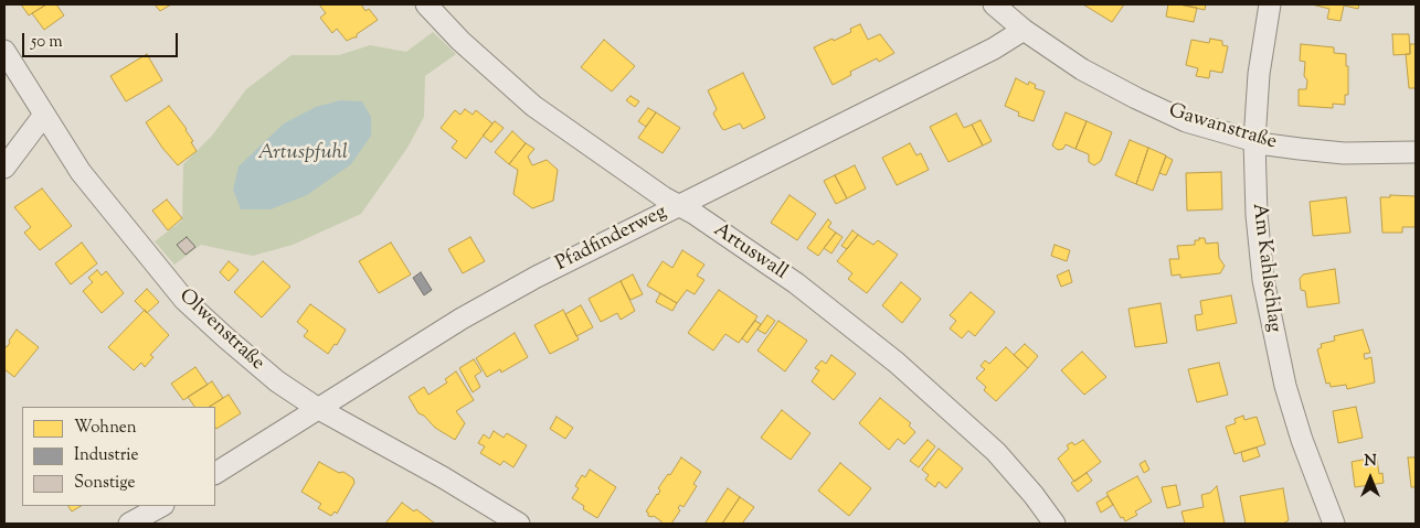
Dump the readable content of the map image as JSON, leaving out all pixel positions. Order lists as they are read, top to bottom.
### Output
{
  "streets": {
    "street": [
      "Gawanstraße",
      "Pfadfinderweg",
      "Artuswall",
      "Am Kahlschlag",
      "Olwenstraße"
    ]
  },
  "crossings": [
    ["Gawanstraße", "Pfadfinderweg"],
    ["Gawanstraße", "Am Kahlschlag"],
    ["Pfadfinderweg", "Artuswall"],
    ["Pfadfinderweg", "Olwenstraße"]
  ],
  "water": ["Artuspfuhl"],
  "legend": ["Wohnen", "Industrie", "Sonstige"],
  "scale_bar": "50 m",
  "north": "top"
}
